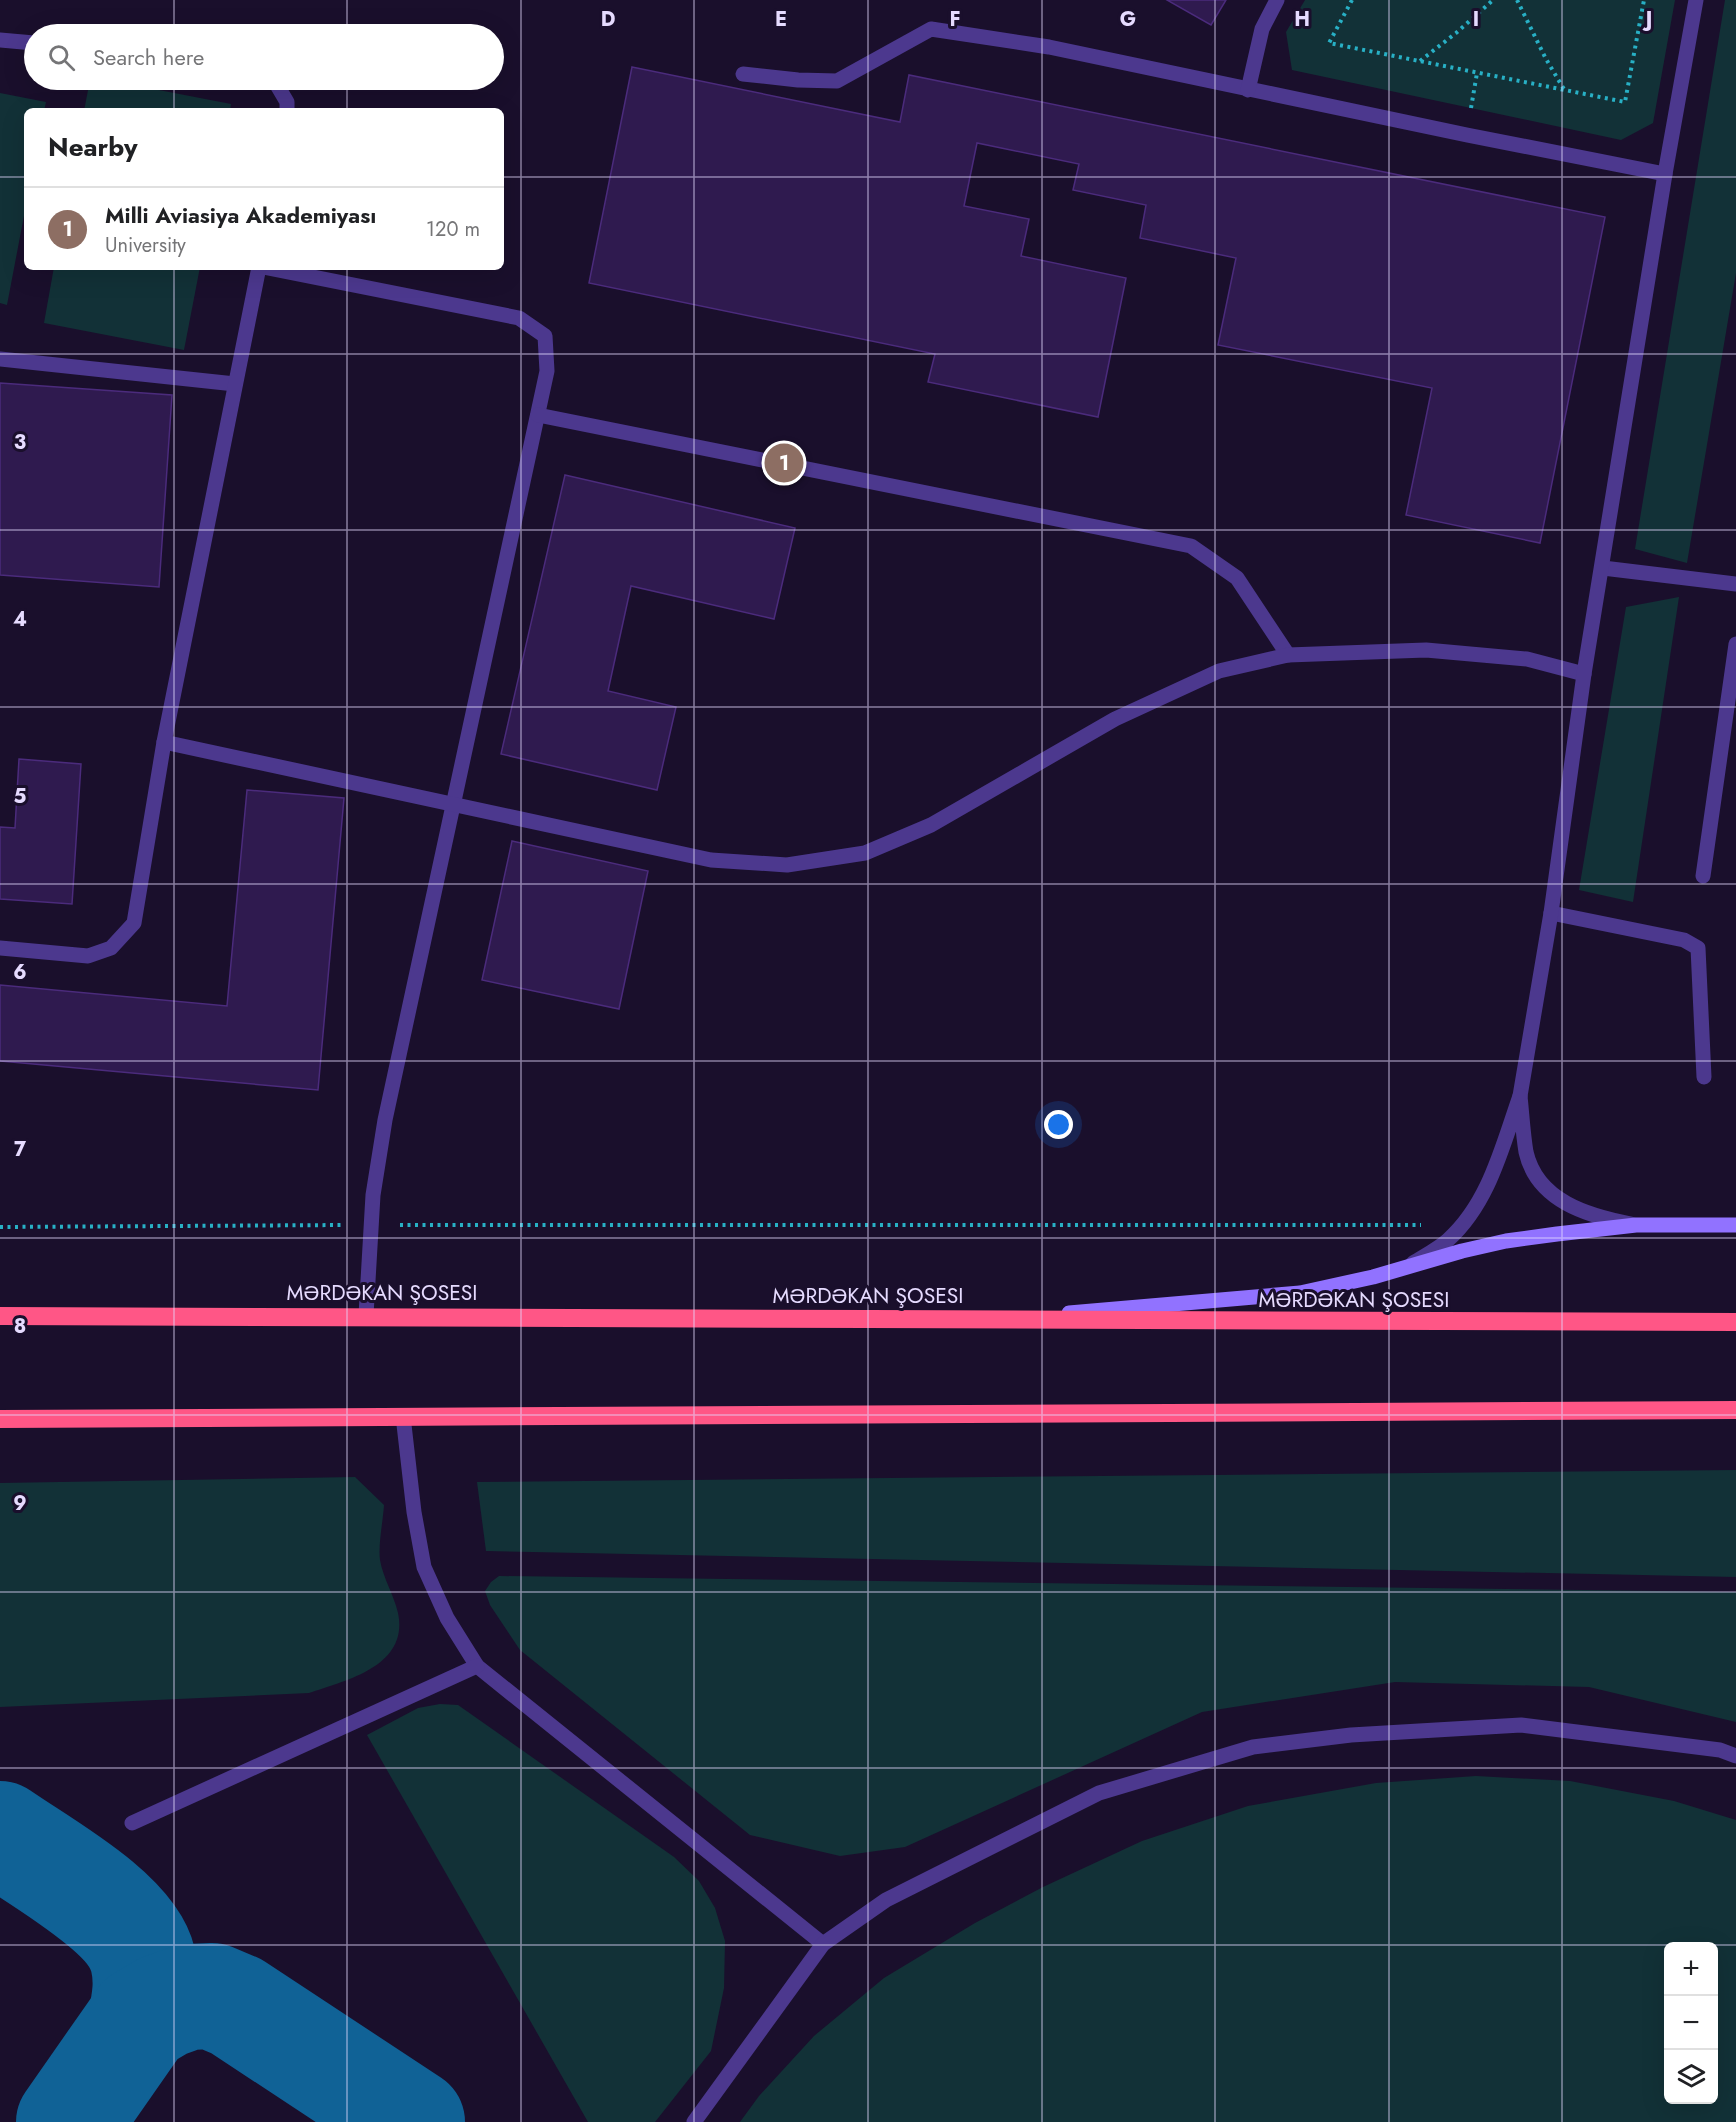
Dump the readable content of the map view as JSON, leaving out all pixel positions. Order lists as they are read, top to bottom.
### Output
{
  "streets": {
    "highway": ["MƏRDƏKAN ŞOSESI"]
  },
  "page": {
    "search": "Search here",
    "heading": "Nearby",
    "list": [
      {
        "mark": "1",
        "name": "Milli Aviasiya Akademiyası",
        "note": "University",
        "value": "120 m"
      }
    ],
    "pins": "1",
    "map_buttons": ["+", "−"]
  },
  "grid": {
    "columns": [
      "D",
      "E",
      "F",
      "G",
      "H",
      "I",
      "J"
    ],
    "rows": [
      "3",
      "4",
      "5",
      "6",
      "7",
      "8",
      "9"
    ]
  }
}
